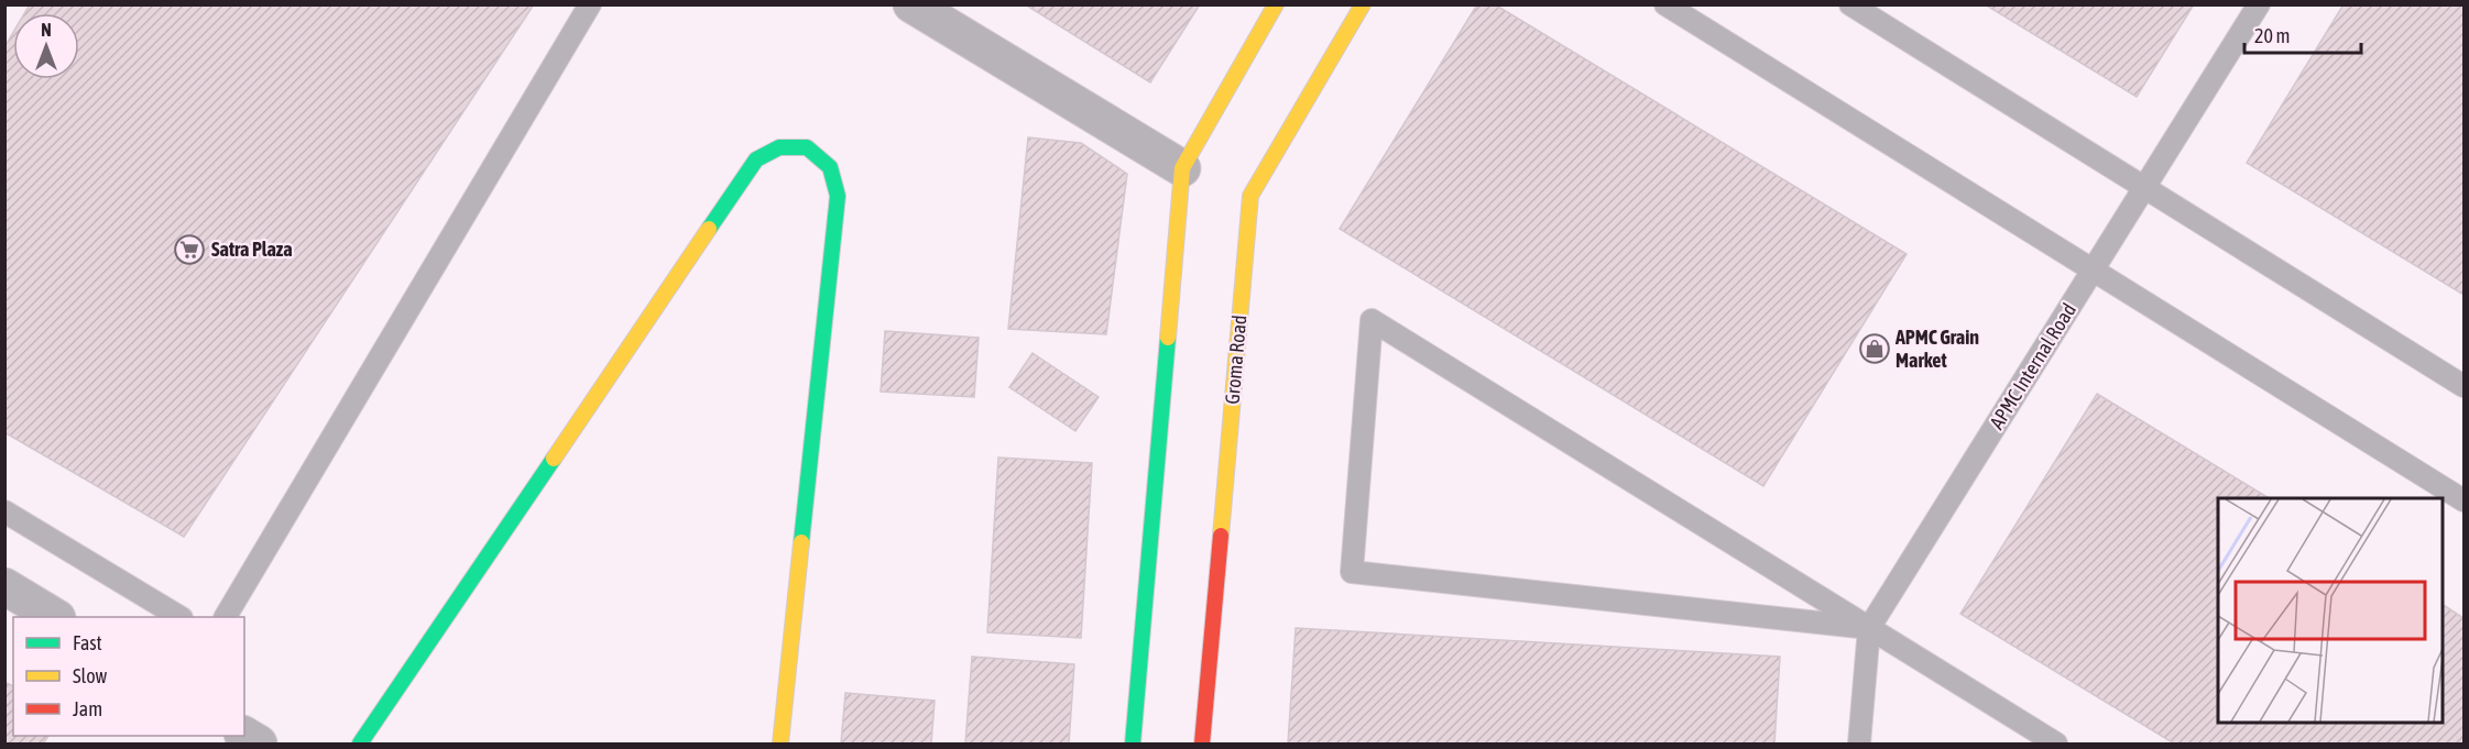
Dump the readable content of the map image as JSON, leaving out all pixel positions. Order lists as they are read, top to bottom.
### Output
{
  "streets": {
    "main road": ["Groma Road"],
    "lane": ["APMC Internal Road"]
  },
  "places": {
    "supermarket": ["Satra Plaza"],
    "shop": ["APMC Grain Market"]
  },
  "legend": ["Fast", "Slow", "Jam"],
  "scale_bar": "20 m",
  "north": "top"
}
